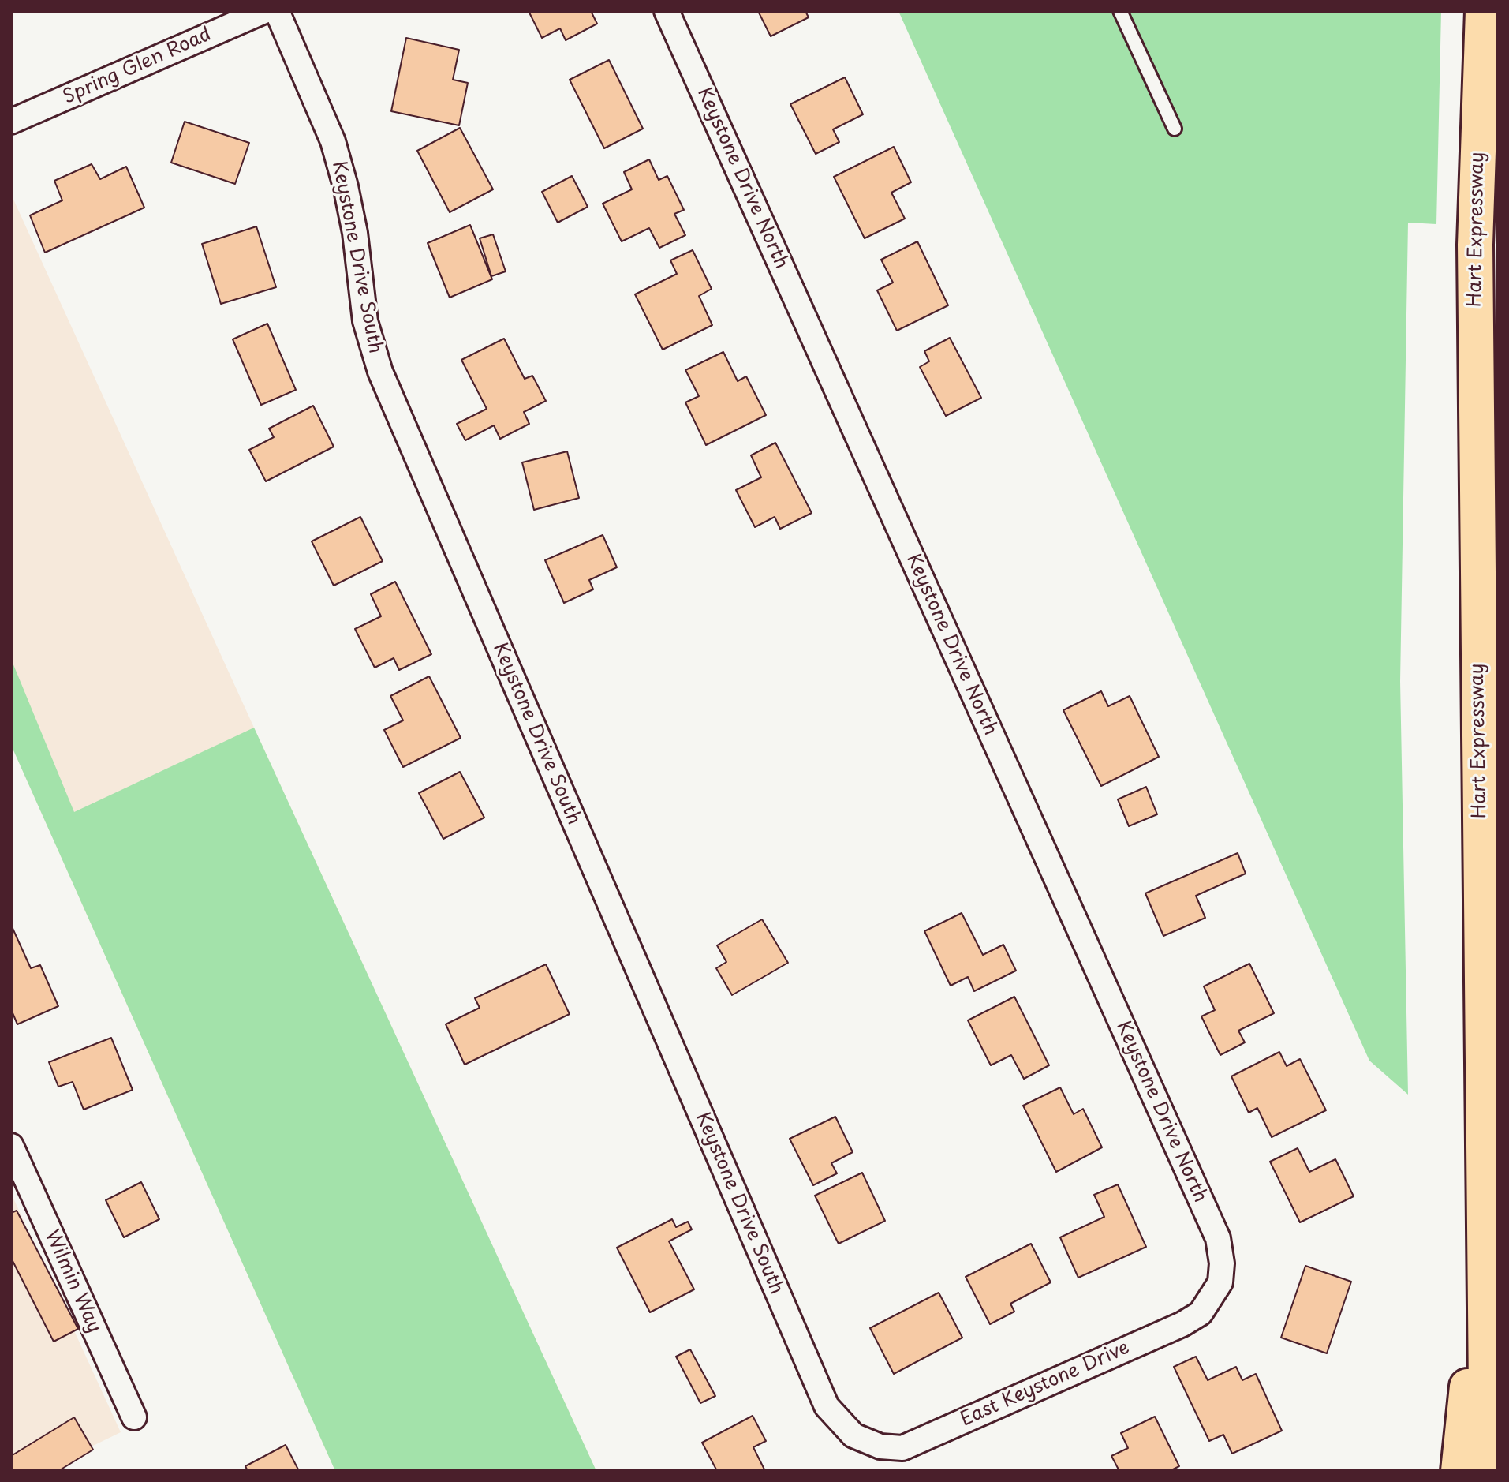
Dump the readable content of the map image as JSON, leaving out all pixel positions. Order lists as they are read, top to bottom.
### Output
{
  "streets": {
    "highway": ["Hart Expressway"],
    "street": [
      "Spring Glen Road",
      "Keystone Drive North",
      "Keystone Drive South",
      "Wilmin Way",
      "East Keystone Drive"
    ]
  },
  "crossings": [
    ["Keystone Drive North", "East Keystone Drive"],
    ["Keystone Drive South", "East Keystone Drive"]
  ]
}
